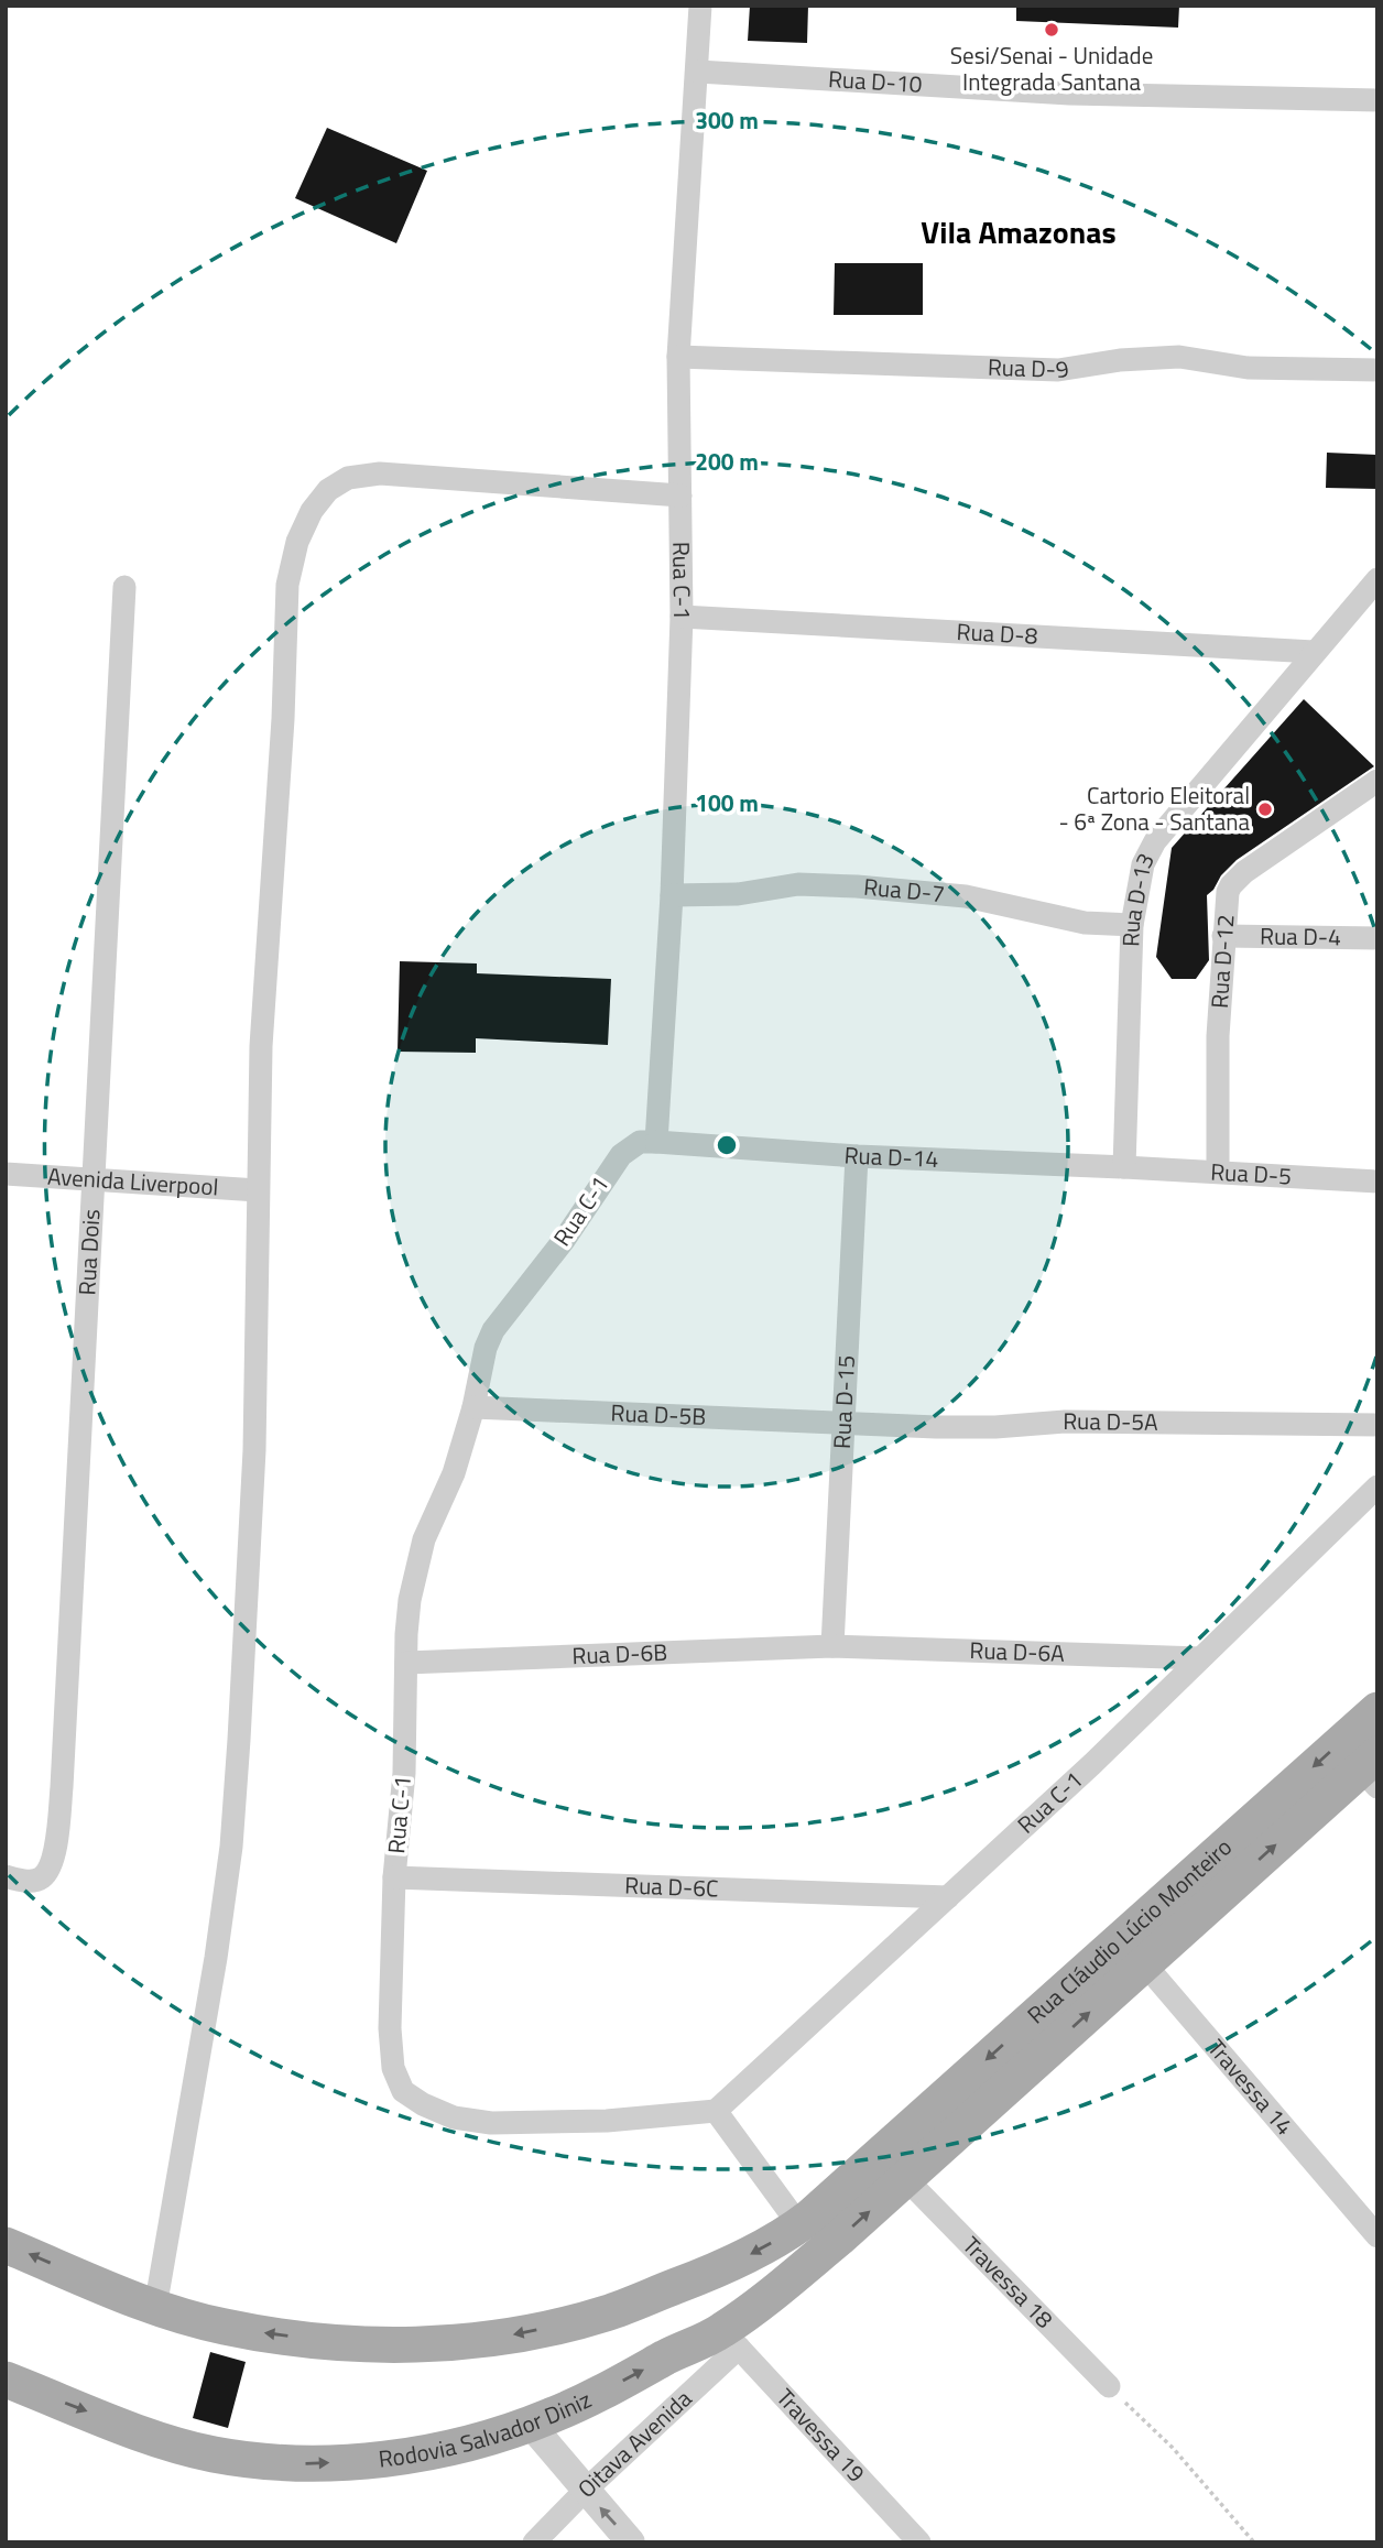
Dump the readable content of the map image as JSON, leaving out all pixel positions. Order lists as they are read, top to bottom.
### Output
{
  "streets": {
    "main road": ["Rua Cláudio Lúcio Monteiro", "Rodovia Salvador Diniz"],
    "street": [
      "Rua D-10",
      "Rua D-9",
      "Rua C-1",
      "Rua D-8",
      "Rua D-7",
      "Rua D-13",
      "Rua D-4",
      "Rua D-12",
      "Rua D-14",
      "Rua D-5",
      "Avenida Liverpool",
      "Rua Dois",
      "Rua D-15",
      "Rua D-5B",
      "Rua D-5A",
      "Rua D-6A",
      "Rua D-6B",
      "Rua D-6C",
      "Travessa 14",
      "Travessa 18",
      "Travessa 19",
      "Oitava Avenida"
    ]
  },
  "crossings": [
    ["Rua D-10", "Rua C-1"],
    ["Rua D-9", "Rua C-1"],
    ["Rua C-1", "Rua D-8"],
    ["Rua C-1", "Rua D-7"],
    ["Rua C-1", "Rua D-14"],
    ["Rua C-1", "Rua D-5B"],
    ["Rua C-1", "Rua D-6A"],
    ["Rua C-1", "Rua D-6B"],
    ["Rua C-1", "Rua D-6C"],
    ["Rua D-8", "Rua D-13"],
    ["Rua D-7", "Rua D-13"],
    ["Rua D-13", "Rua D-14"],
    ["Rua D-13", "Rua D-5"],
    ["Rua D-4", "Rua D-12"],
    ["Rua D-12", "Rua D-5"],
    ["Rua D-14", "Rua D-5"],
    ["Rua D-14", "Rua D-15"],
    ["Avenida Liverpool", "Rua Dois"],
    ["Rua D-15", "Rua D-5B"],
    ["Rua D-15", "Rua D-5A"],
    ["Rua D-15", "Rua D-6A"],
    ["Rua D-15", "Rua D-6B"],
    ["Rua D-5B", "Rua D-5A"],
    ["Rua D-6A", "Rua D-6B"],
    ["Rua Cláudio Lúcio Monteiro", "Travessa 14"],
    ["Rua Cláudio Lúcio Monteiro", "Travessa 18"],
    ["Rua Cláudio Lúcio Monteiro", "Rodovia Salvador Diniz"],
    ["Travessa 18", "Rodovia Salvador Diniz"],
    ["Rodovia Salvador Diniz", "Travessa 19"],
    ["Rodovia Salvador Diniz", "Oitava Avenida"],
    ["Travessa 19", "Oitava Avenida"]
  ],
  "districts": ["Vila Amazonas"],
  "places": ["Sesi/Senai - Unidade Integrada Santana", "Cartorio Eleitoral - 6ª Zona - Santana"],
  "rings": ["300 m", "200 m", "100 m"]
}
